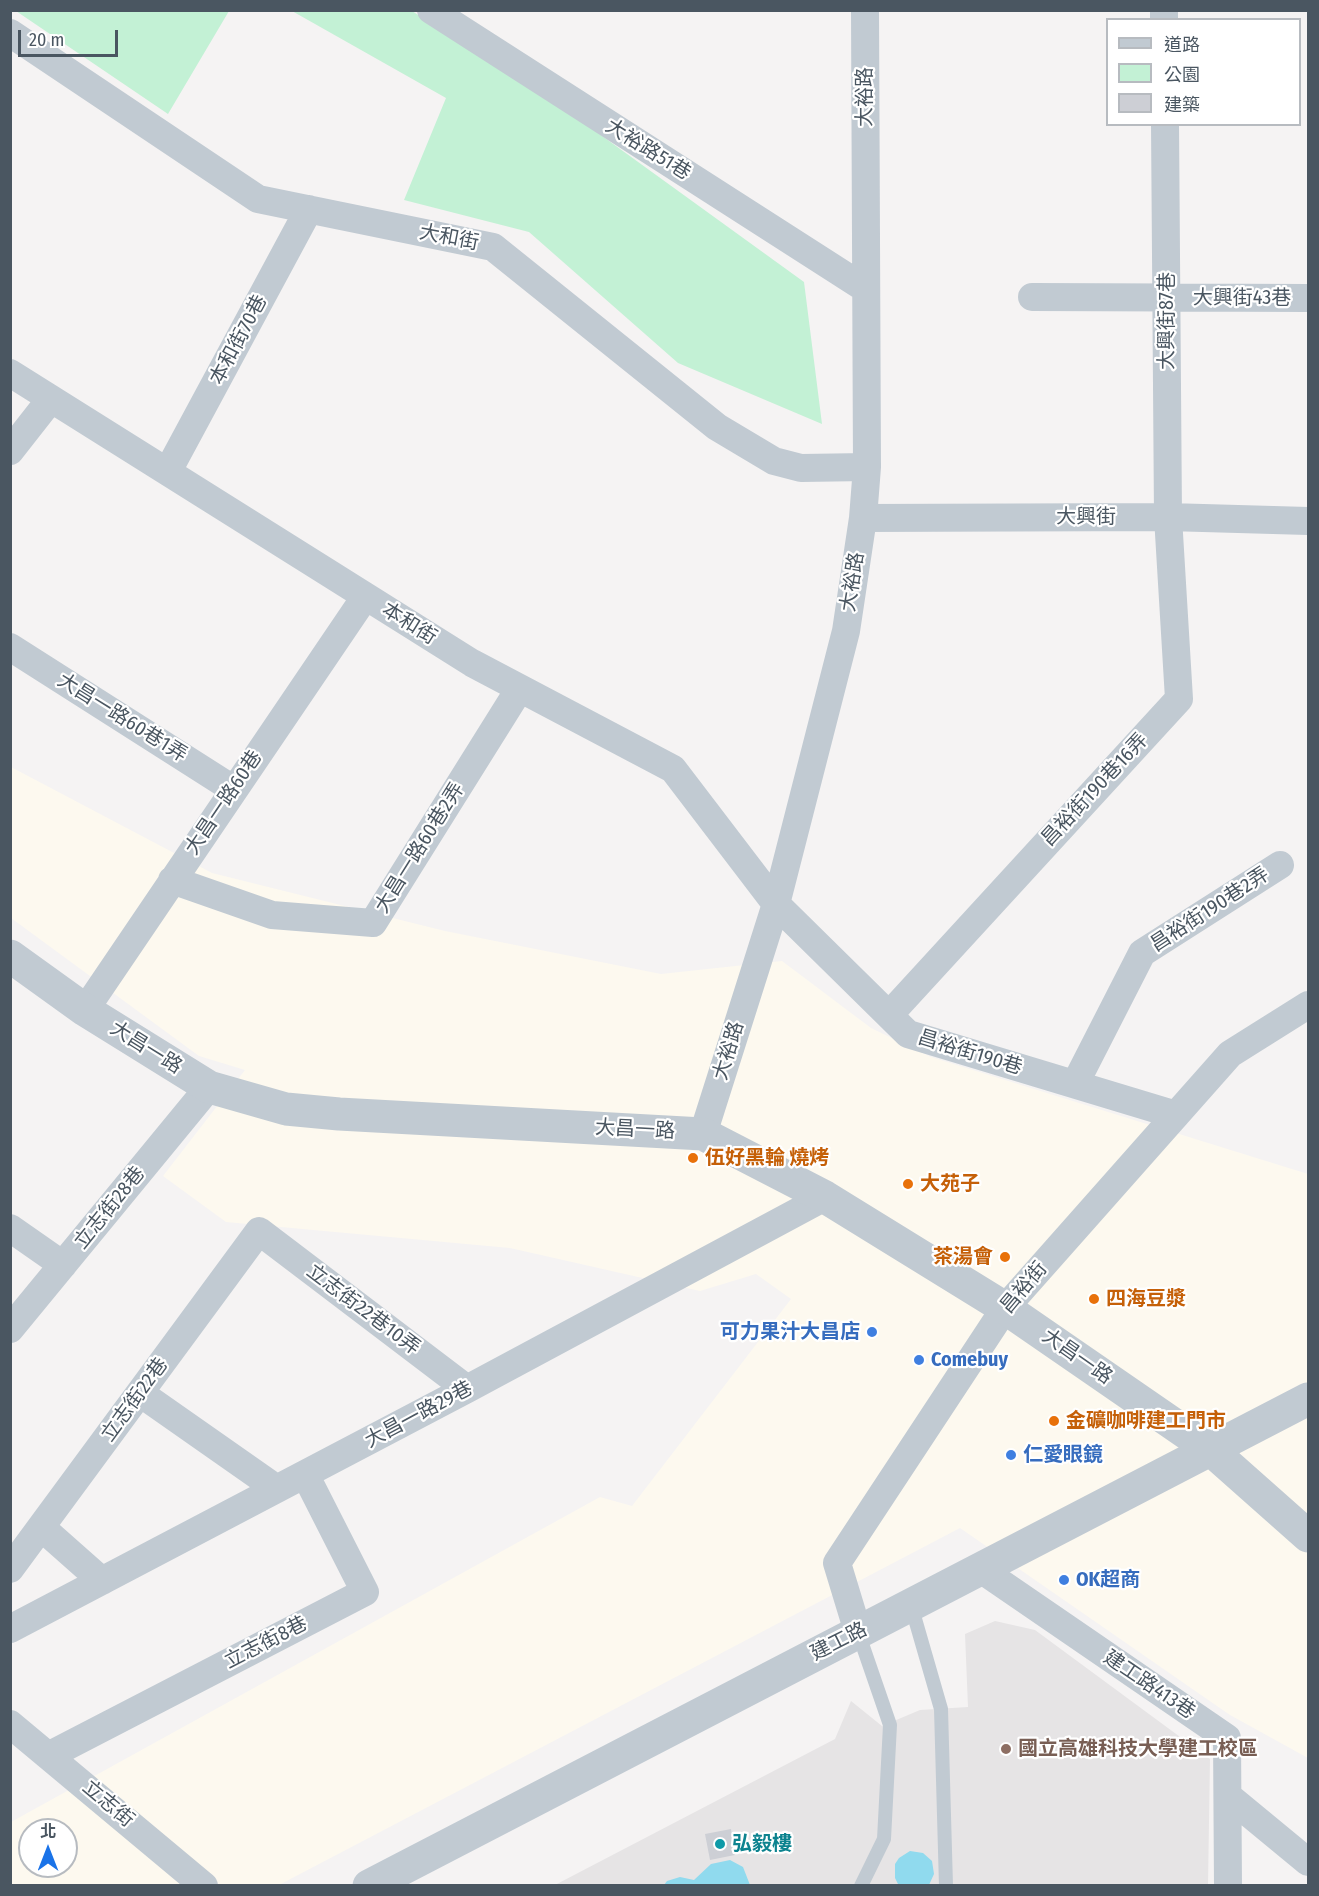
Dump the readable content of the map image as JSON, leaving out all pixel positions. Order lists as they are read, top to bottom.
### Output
{
  "streets": {
    "street": [
      "大裕路",
      "大裕路51巷",
      "大和街",
      "大興街43巷",
      "大興街87巷",
      "本和街70巷",
      "大興街",
      "本和街",
      "大昌一路60巷1弄",
      "昌裕街190巷16弄",
      "大昌一路60巷",
      "大昌一路60巷2弄",
      "昌裕街190巷2弄",
      "大昌一路",
      "昌裕街190巷",
      "立志街28巷",
      "昌裕街",
      "立志街22巷10弄",
      "立志街22巷",
      "大昌一路29巷",
      "建工路",
      "立志街8巷",
      "建工路413巷",
      "立志街"
    ]
  },
  "crossings": [
    ["大裕路", "大裕路51巷"],
    ["大裕路", "大和街"],
    ["大裕路", "大興街"],
    ["大裕路", "本和街"],
    ["大裕路", "大昌一路"],
    ["大裕路", "昌裕街190巷"],
    ["大和街", "本和街70巷"],
    ["大興街43巷", "大興街87巷"],
    ["大興街87巷", "大興街"],
    ["大興街87巷", "昌裕街190巷16弄"],
    ["本和街70巷", "本和街"],
    ["大興街", "昌裕街190巷16弄"],
    ["本和街", "大昌一路60巷"],
    ["本和街", "大昌一路60巷2弄"],
    ["本和街", "昌裕街190巷"],
    ["大昌一路60巷1弄", "大昌一路60巷"],
    ["昌裕街190巷16弄", "昌裕街190巷"],
    ["大昌一路60巷", "大昌一路60巷2弄"],
    ["大昌一路60巷", "大昌一路"],
    ["昌裕街190巷2弄", "昌裕街190巷"],
    ["大昌一路", "立志街28巷"],
    ["大昌一路", "昌裕街"],
    ["大昌一路", "大昌一路29巷"],
    ["大昌一路", "建工路"],
    ["昌裕街190巷", "昌裕街"],
    ["昌裕街", "建工路"],
    ["立志街22巷10弄", "立志街22巷"],
    ["立志街22巷10弄", "大昌一路29巷"],
    ["大昌一路29巷", "立志街8巷"],
    ["建工路", "建工路413巷"],
    ["立志街8巷", "立志街"]
  ],
  "places": [
    "伍好黑輪 燒烤",
    "大苑子",
    "茶湯會",
    "四海豆漿",
    "可力果汁大昌店",
    "Comebuy",
    "金礦咖啡建工門市",
    "仁愛眼鏡",
    "OK超商",
    "國立高雄科技大學建工校區",
    "弘毅樓"
  ],
  "legend": ["道路", "公園", "建築"],
  "scale_bar": "20 m",
  "north": "top"
}
